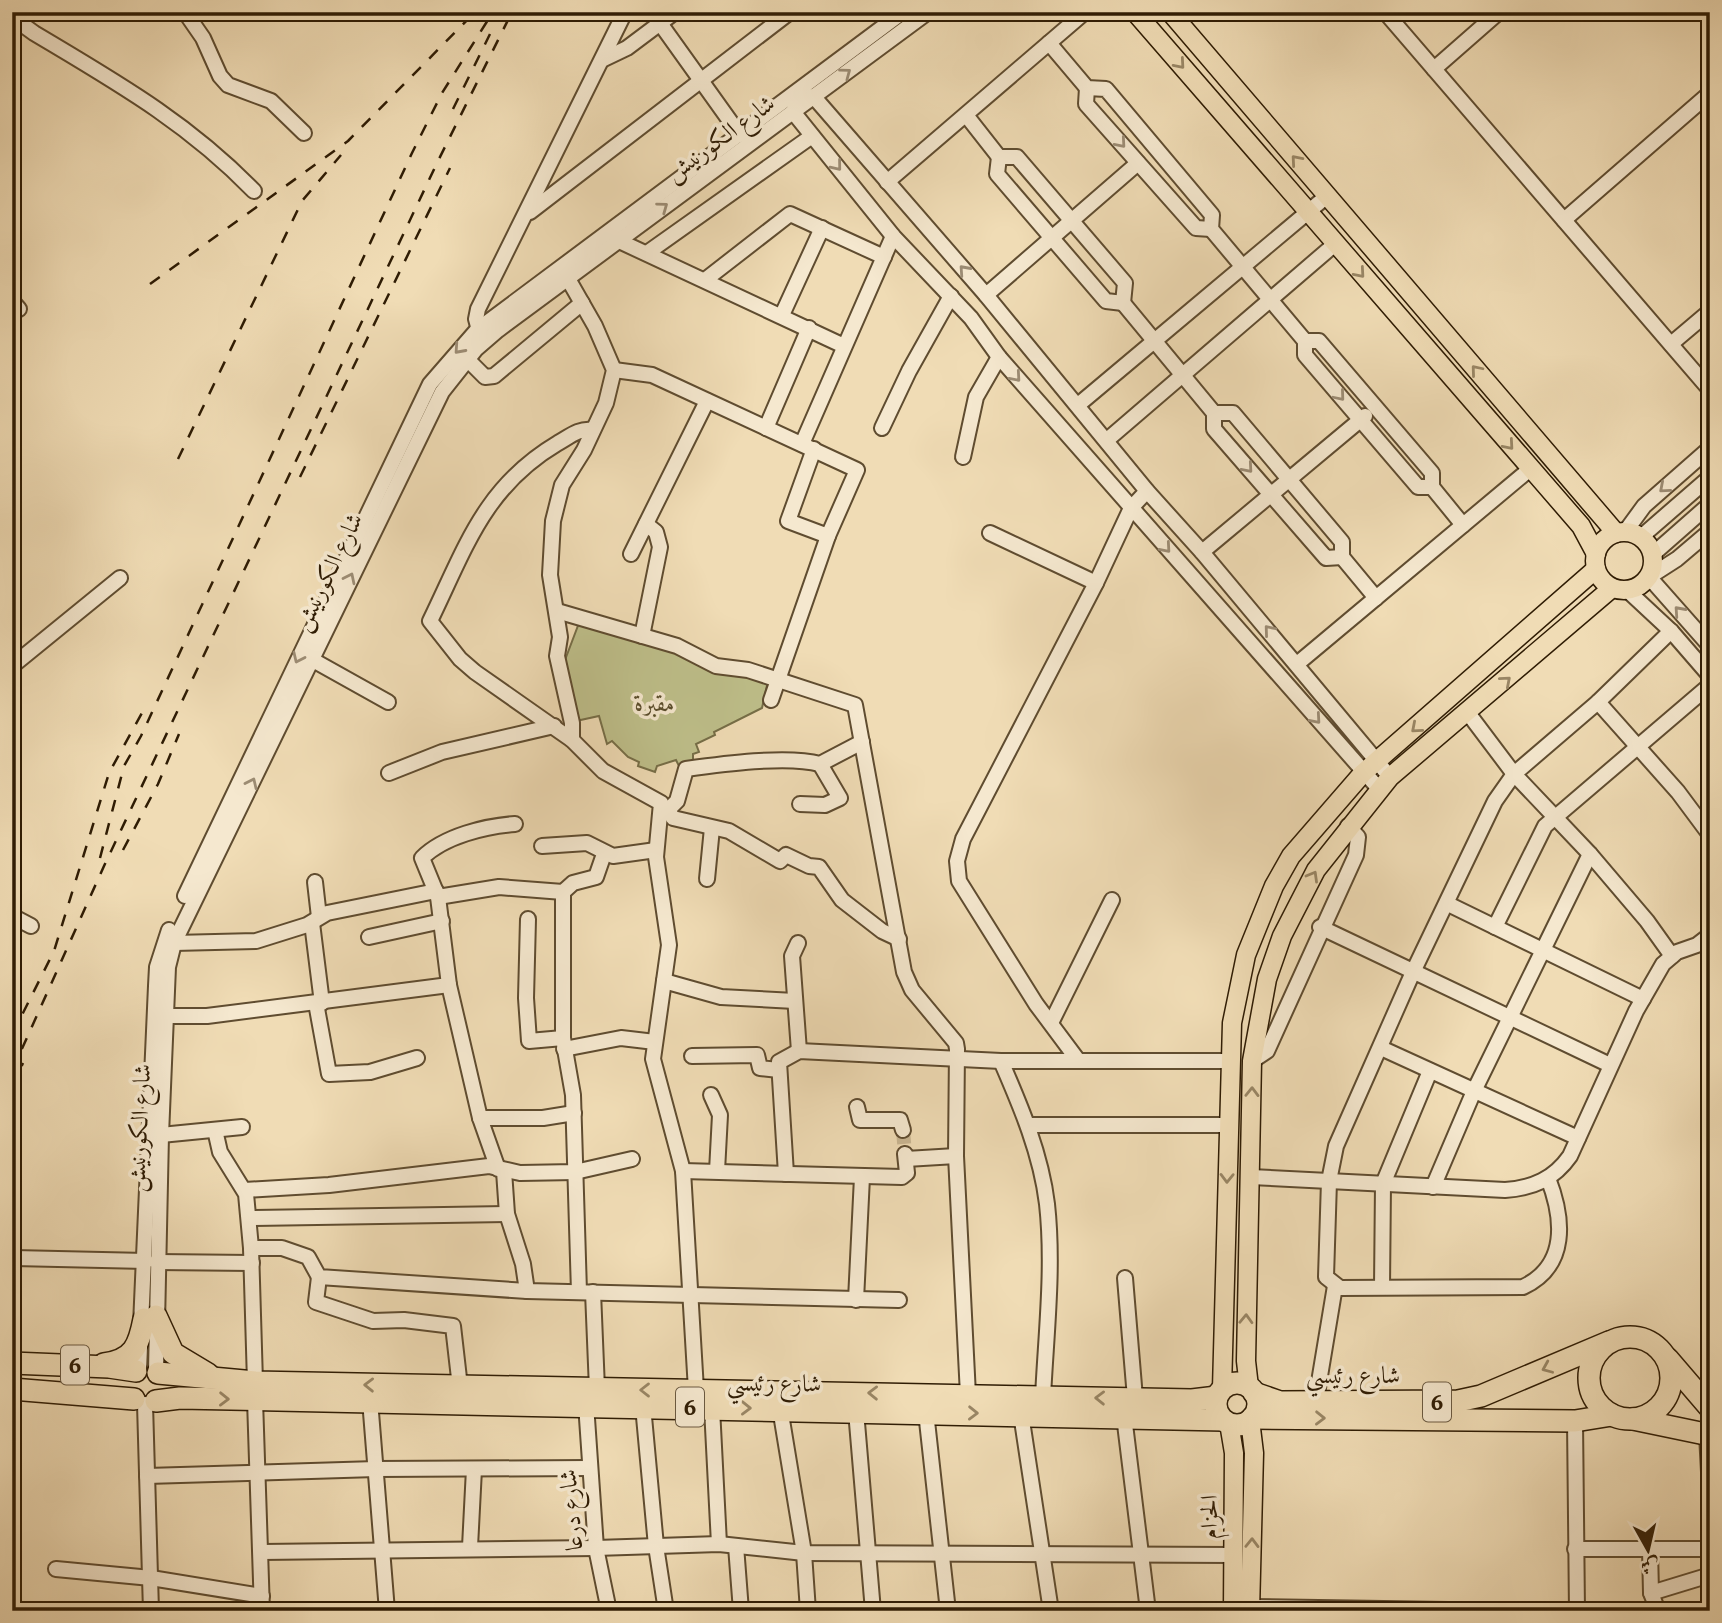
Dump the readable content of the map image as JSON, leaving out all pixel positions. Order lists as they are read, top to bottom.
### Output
{
  "streets": {
    "highway": ["6", "شارع رئيسي"],
    "main road": ["الحزام"],
    "street": ["شارع الكورنيش", "شارع درعا"]
  },
  "crossings": [
    ["شارع الكورنيش", "شارع رئيسي"],
    ["شارع رئيسي", "شارع درعا"],
    ["شارع رئيسي", "الحزام"]
  ],
  "parks": ["مقبرة"],
  "north": "bottom"
}
